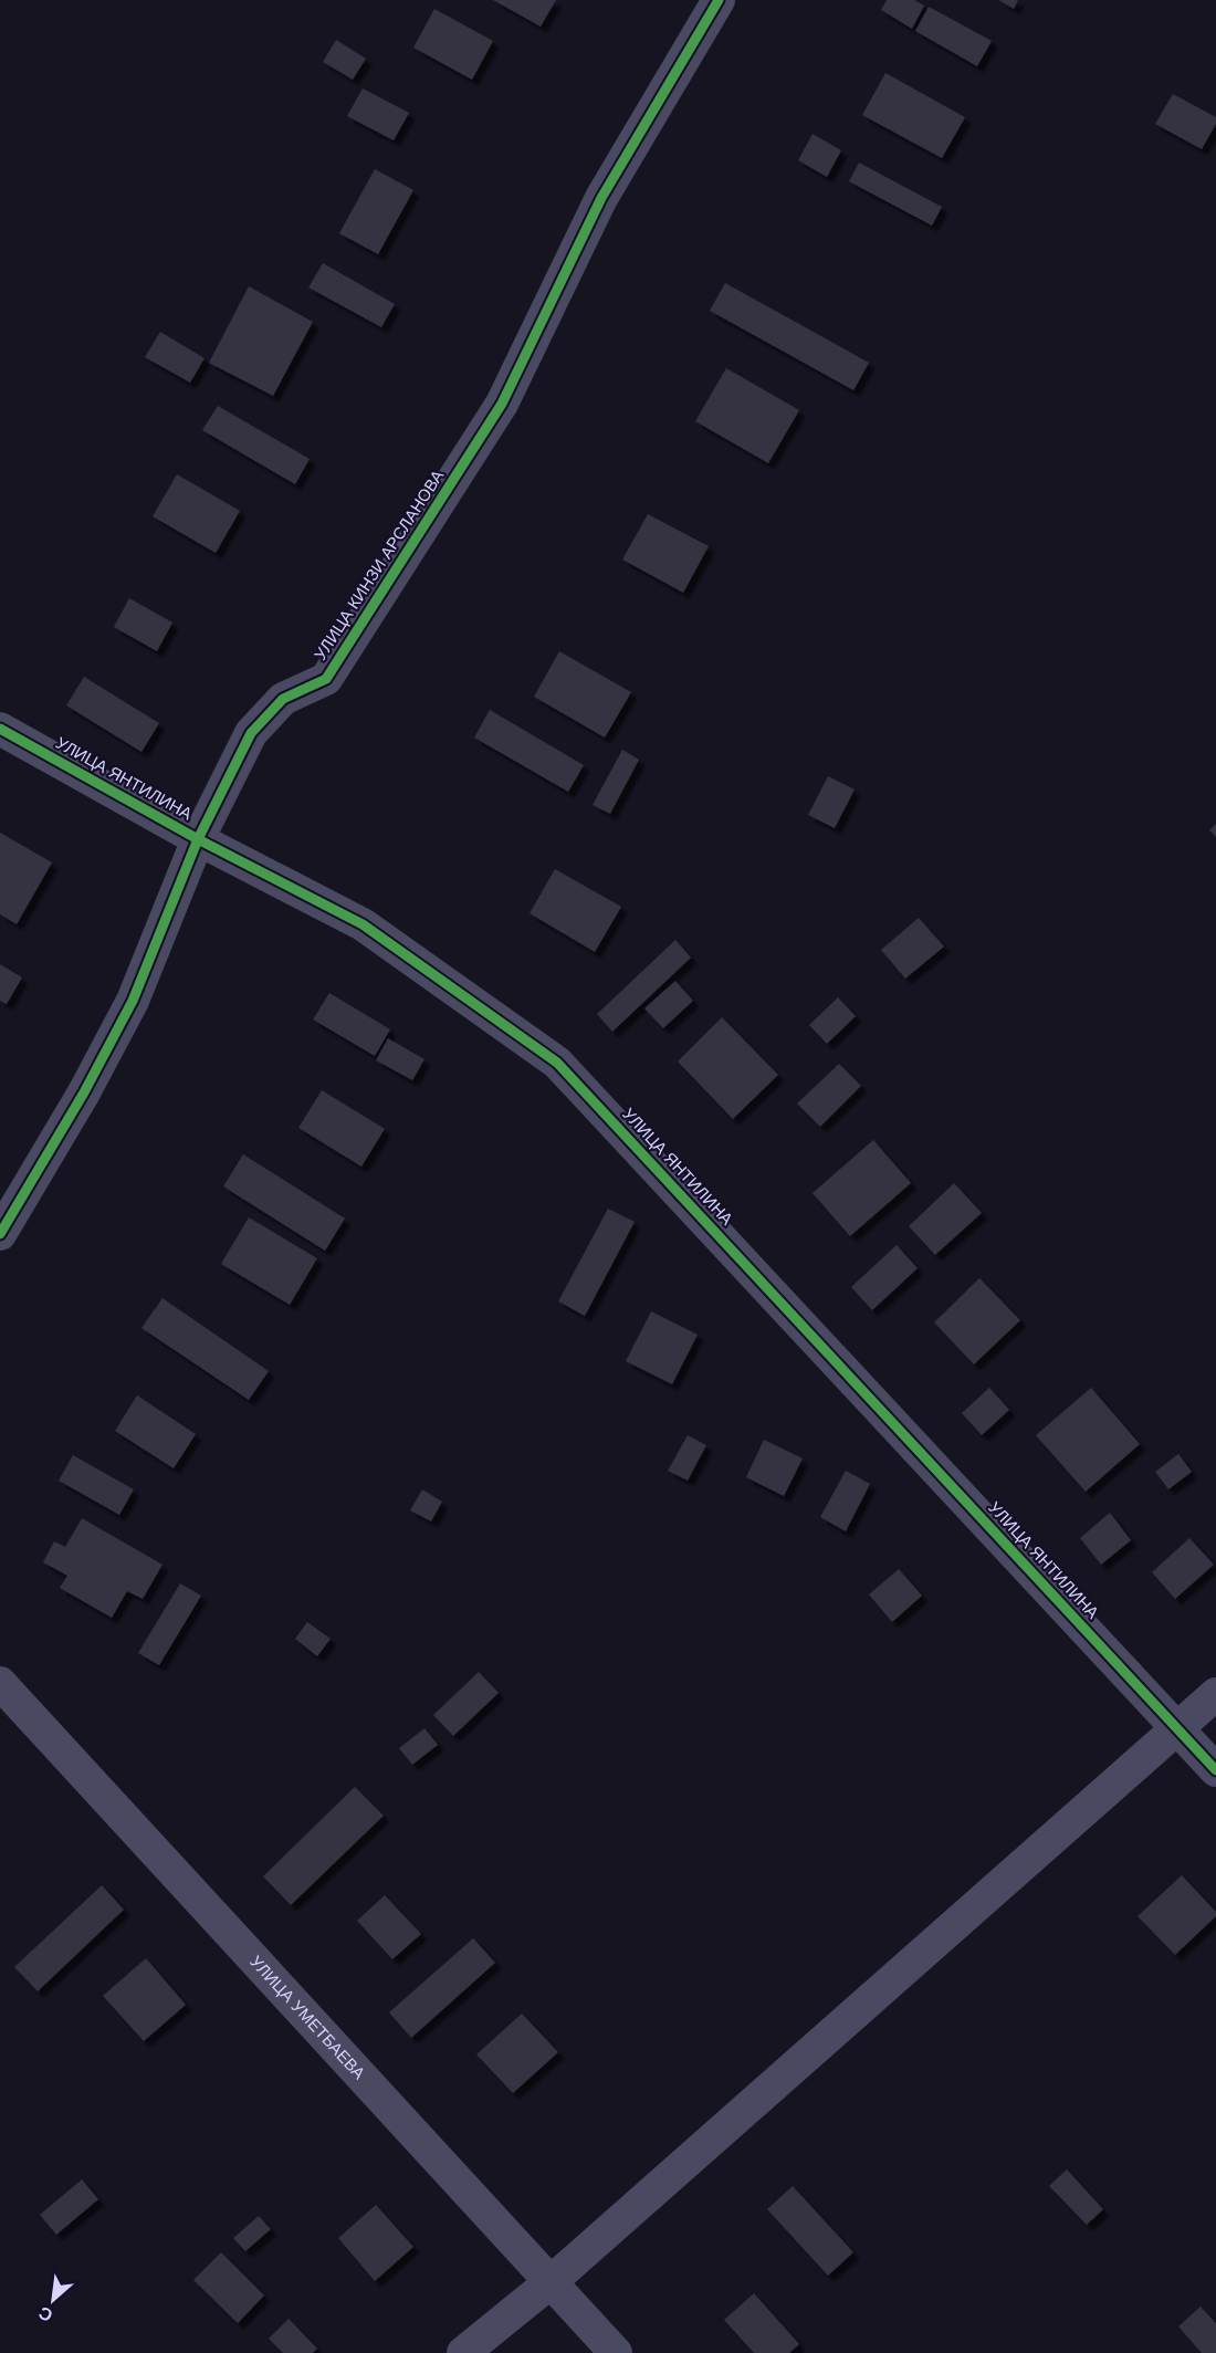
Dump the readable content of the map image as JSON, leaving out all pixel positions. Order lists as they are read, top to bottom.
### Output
{
  "streets": {
    "street": ["УЛИЦА КИНЗИ АРСЛАНОВА", "УЛИЦА ЯНТИЛИНА", "УЛИЦА УМЕТБАЕВА"]
  },
  "crossings": [
    ["УЛИЦА КИНЗИ АРСЛАНОВА", "УЛИЦА ЯНТИЛИНА"]
  ],
  "north": "bottom left"
}
